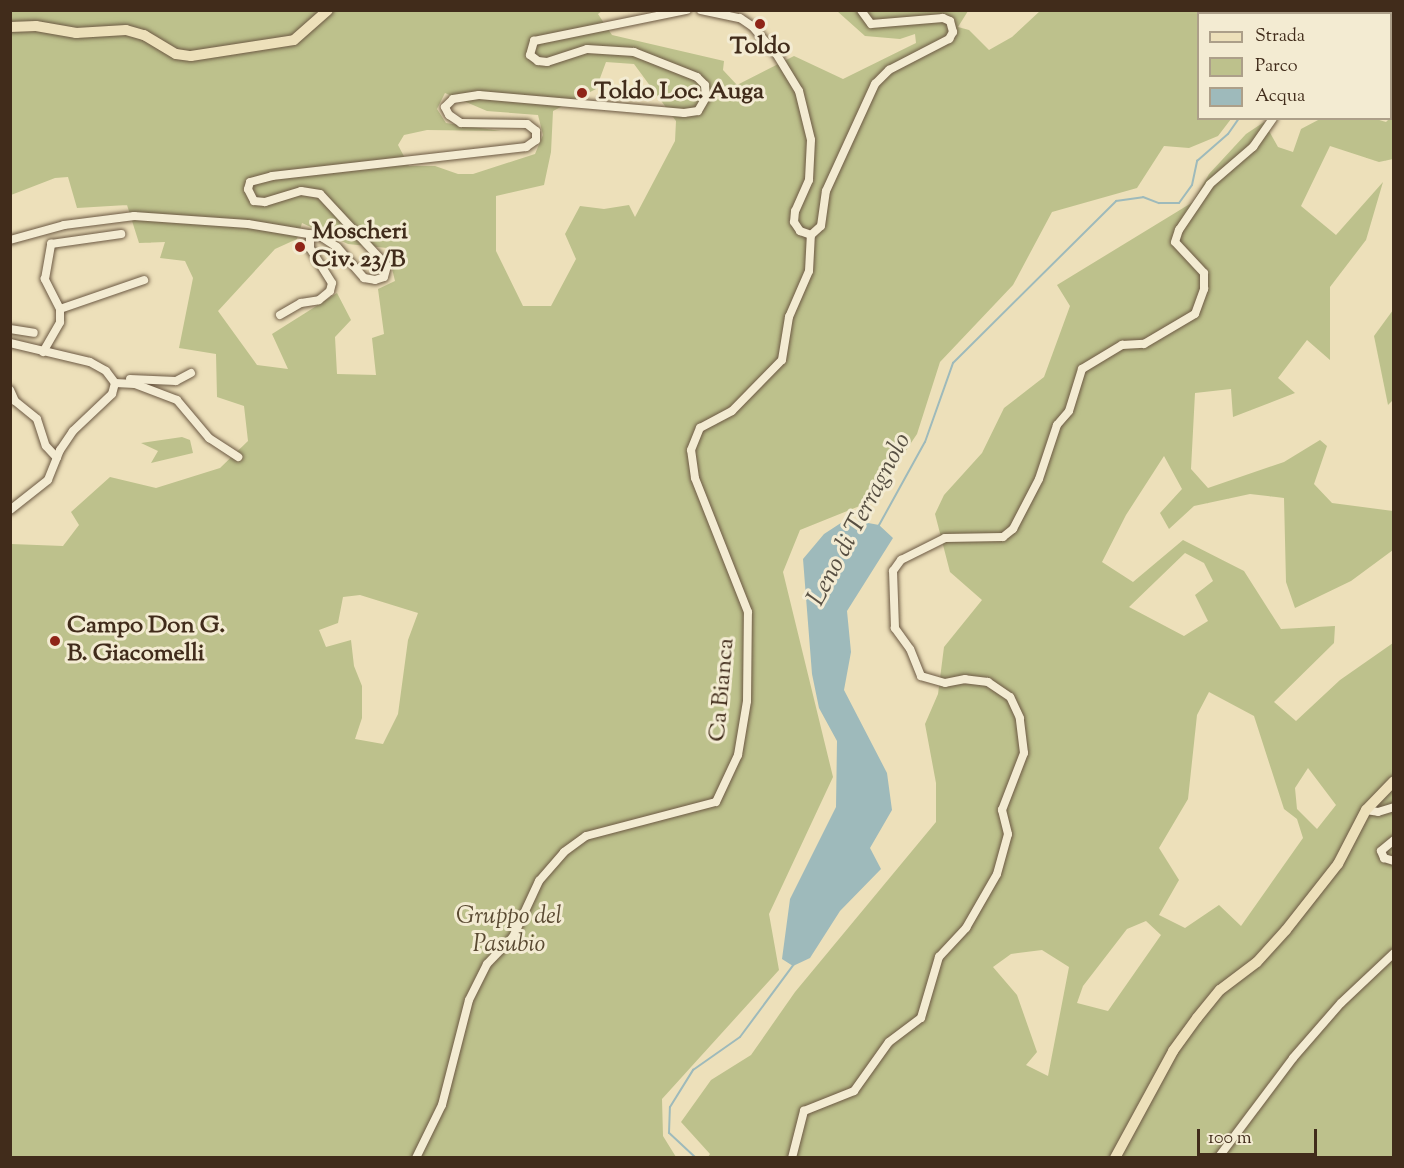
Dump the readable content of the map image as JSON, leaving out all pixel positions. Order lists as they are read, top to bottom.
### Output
{
  "streets": {
    "street": ["Ca Bianca"]
  },
  "water": ["Leno di Terragnolo"],
  "parks": ["Gruppo del Pasubio"],
  "places": [
    "Toldo",
    "Toldo Loc. Auga",
    "Moscheri Civ. 23/B",
    "Campo Don G. B. Giacomelli"
  ],
  "legend": ["Strada", "Parco", "Acqua"],
  "scale_bar": "100 m"
}
